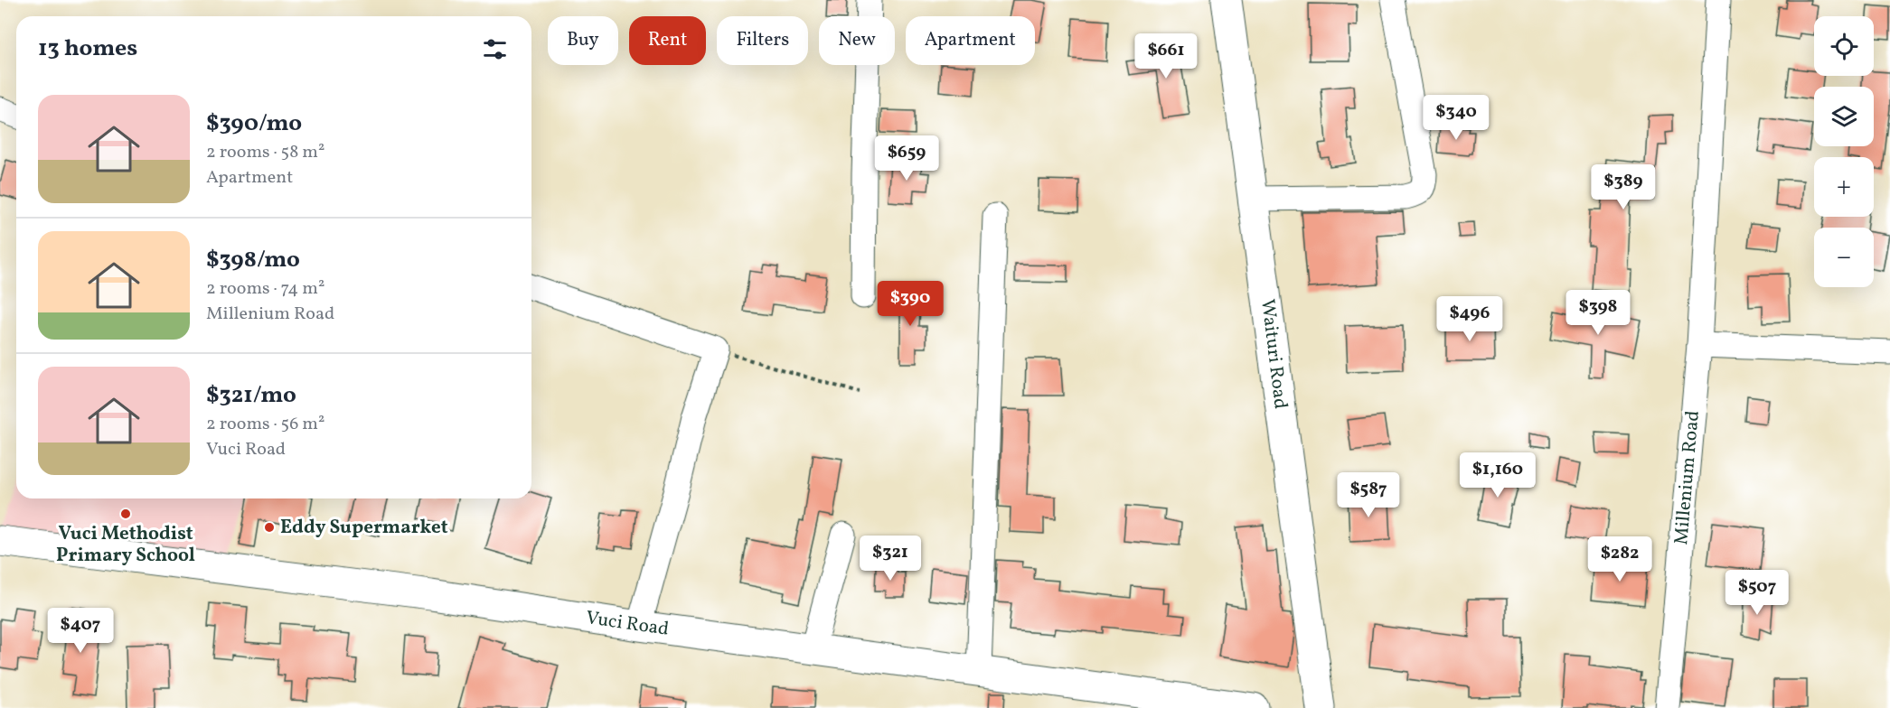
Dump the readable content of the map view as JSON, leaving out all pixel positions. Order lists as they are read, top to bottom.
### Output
{
  "streets": {
    "main road": ["Waituri Road", "Vuci Road"],
    "street": ["Millenium Road"]
  },
  "places": ["Vuci Methodist Primary School", "Eddy Supermarket"],
  "page": {
    "map_buttons": ["+", "−"],
    "chip": [
      "Buy",
      "Rent",
      "Filters",
      "New",
      "Apartment"
    ],
    "heading": "13 homes",
    "price": [
      "$661",
      "$340",
      "$659",
      "$389",
      "$390",
      "$398",
      "$496",
      "$1,160",
      "$587",
      "$321",
      "$282",
      "$507",
      "$407"
    ],
    "list": [
      {
        "name": "$390/mo",
        "note": "2 rooms · 58 m² · Apartment"
      },
      {
        "name": "$398/mo",
        "note": "2 rooms · 74 m² · Millenium Road"
      },
      {
        "name": "$321/mo",
        "note": "2 rooms · 56 m² · Vuci Road"
      }
    ]
  }
}
